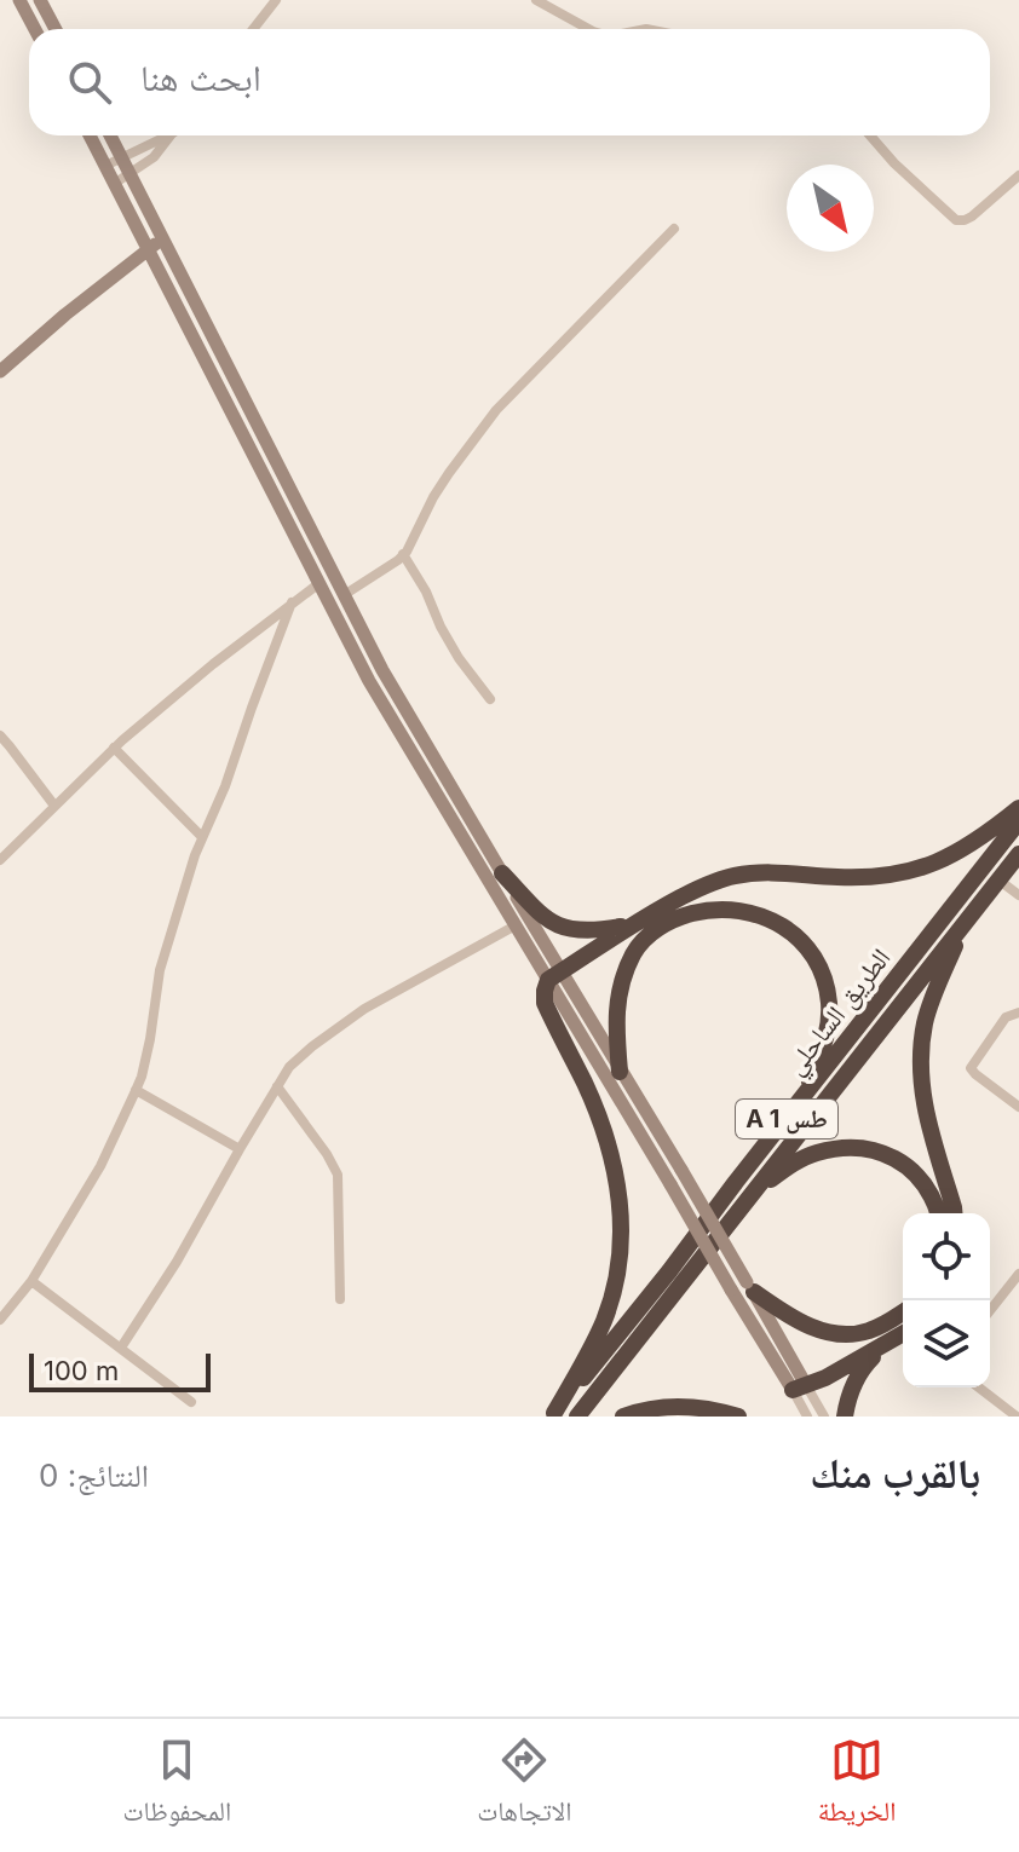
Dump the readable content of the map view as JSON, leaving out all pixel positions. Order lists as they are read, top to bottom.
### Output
{
  "streets": {
    "highway": ["الطريق الساحلي", "A 1 طس"]
  },
  "scale_bar": "100 m",
  "north": "bottom right",
  "page": {
    "search": "ابحث هنا",
    "scale": "100 m",
    "heading": ["بالقرب منك", "النتائج: 0"],
    "nav": ["الخريطة", "الاتجاهات", "المحفوظات"]
  }
}
